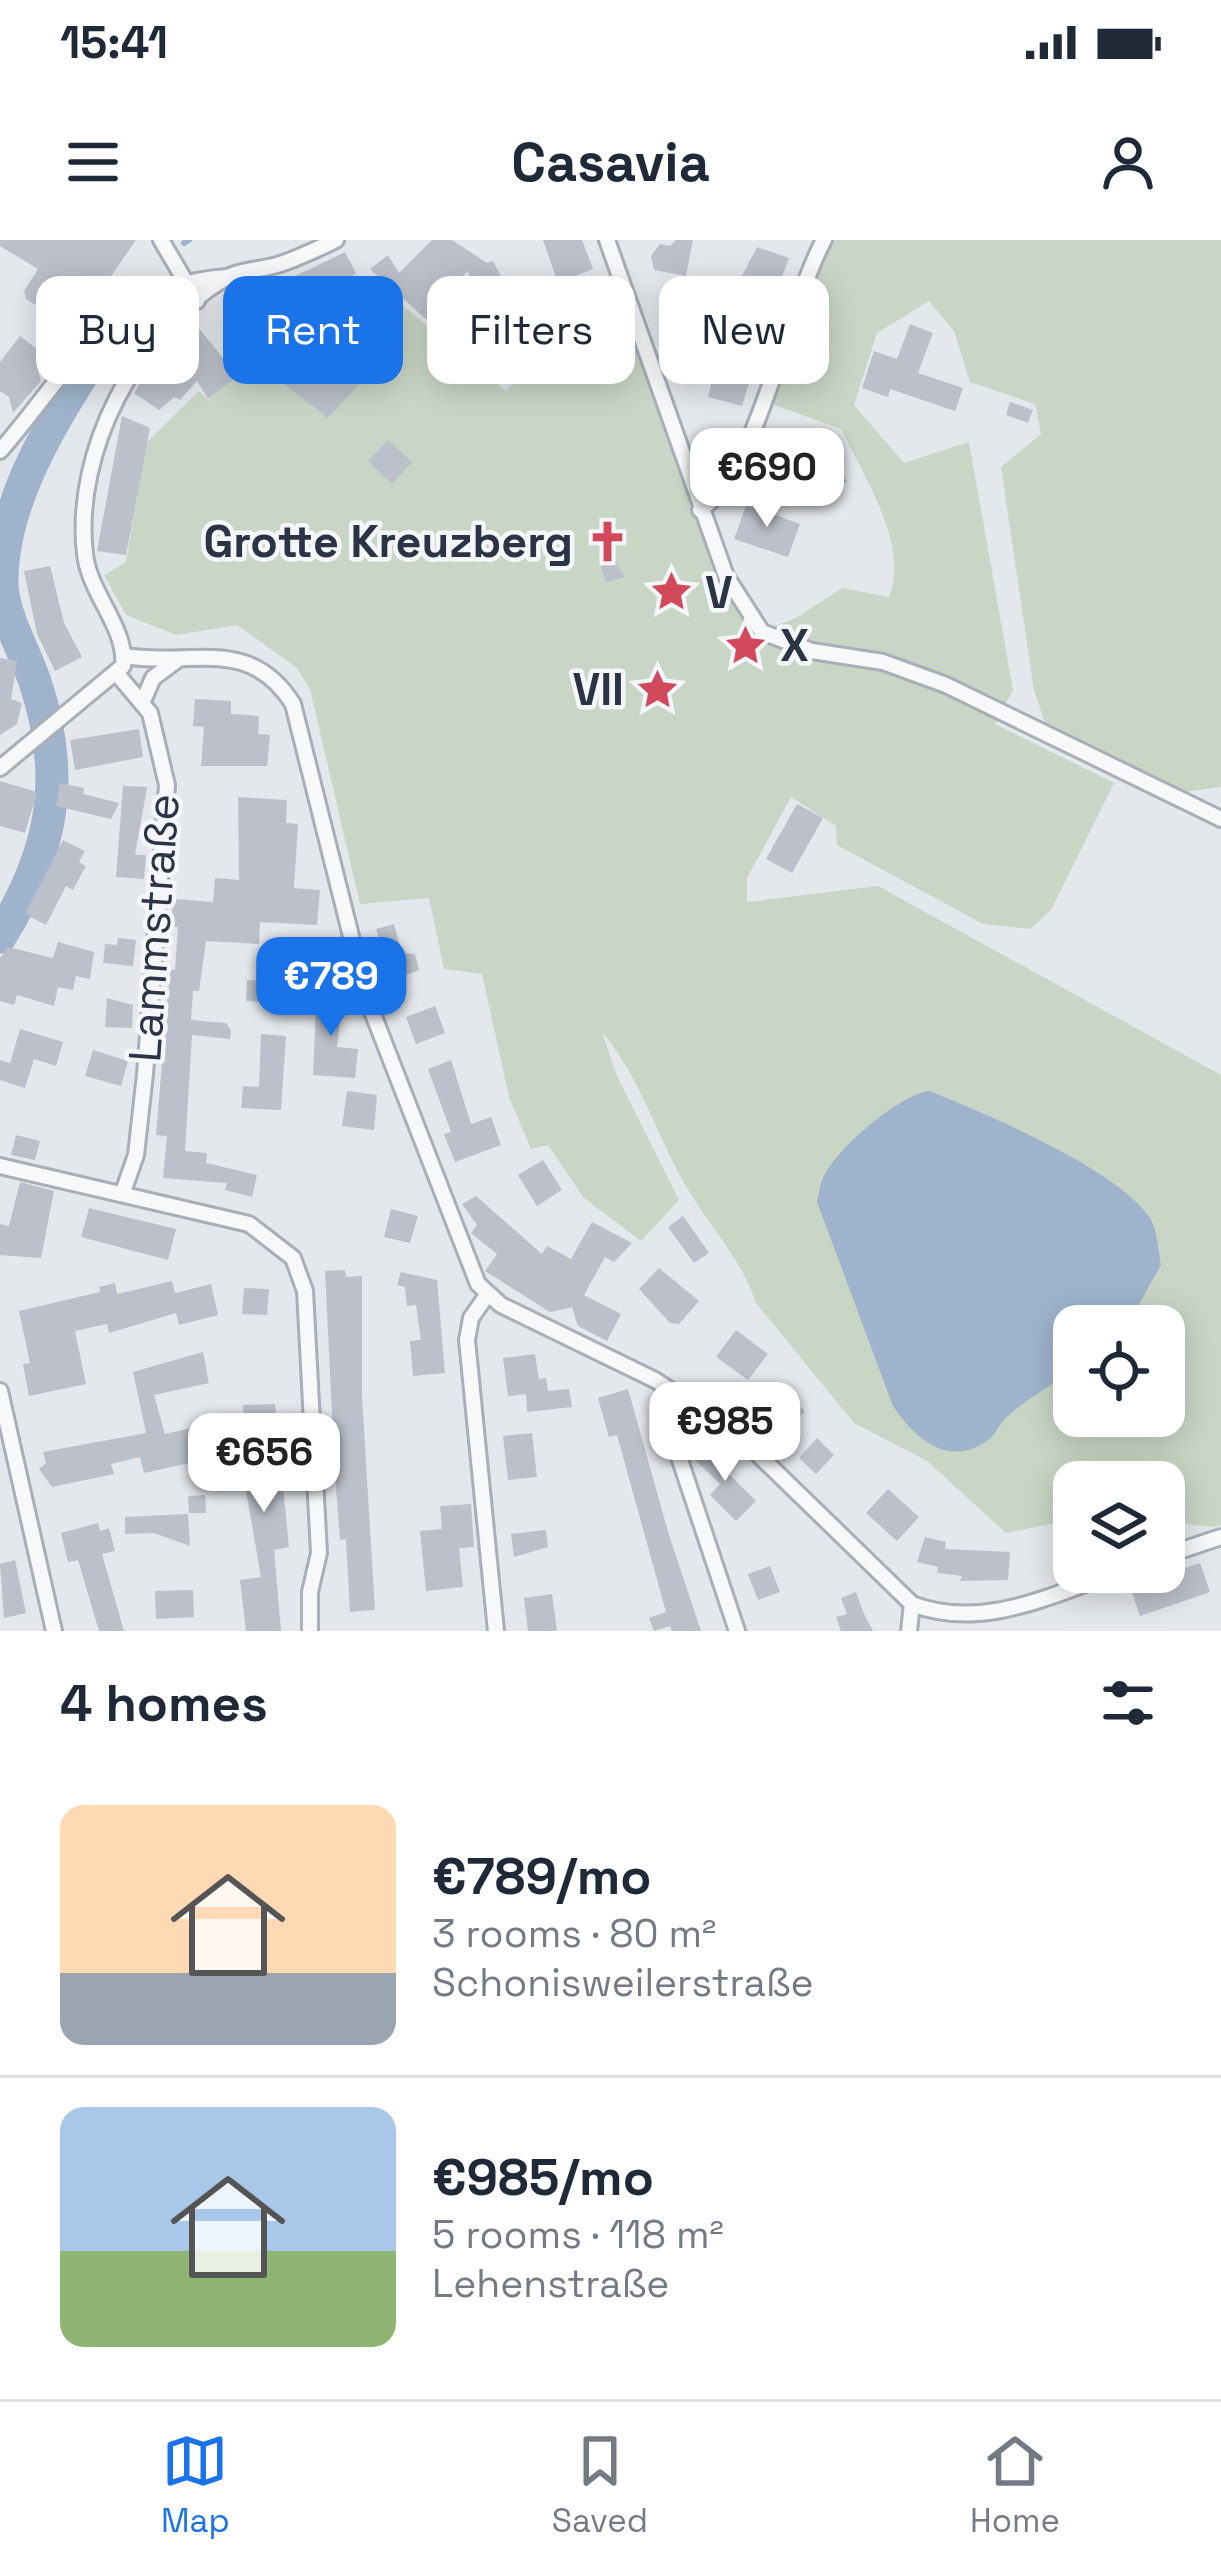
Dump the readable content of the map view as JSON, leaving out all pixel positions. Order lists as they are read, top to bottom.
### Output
{
  "streets": {
    "street": ["Lammstraße"]
  },
  "places": {
    "church": ["Grotte Kreuzberg"],
    "place": ["V", "X", "VII"]
  },
  "page": {
    "status": "15:41",
    "header": "Casavia",
    "chip": [
      "Buy",
      "Rent",
      "Filters",
      "New"
    ],
    "price": [
      "€690",
      "€789",
      "€985",
      "€656"
    ],
    "heading": "4 homes",
    "list": [
      {
        "name": "€789/mo",
        "note": "3 rooms · 80 m² · Schonisweilerstraße"
      },
      {
        "name": "€985/mo",
        "note": "5 rooms · 118 m² · Lehenstraße"
      }
    ],
    "tabs": ["Map", "Saved", "Home"]
  }
}
